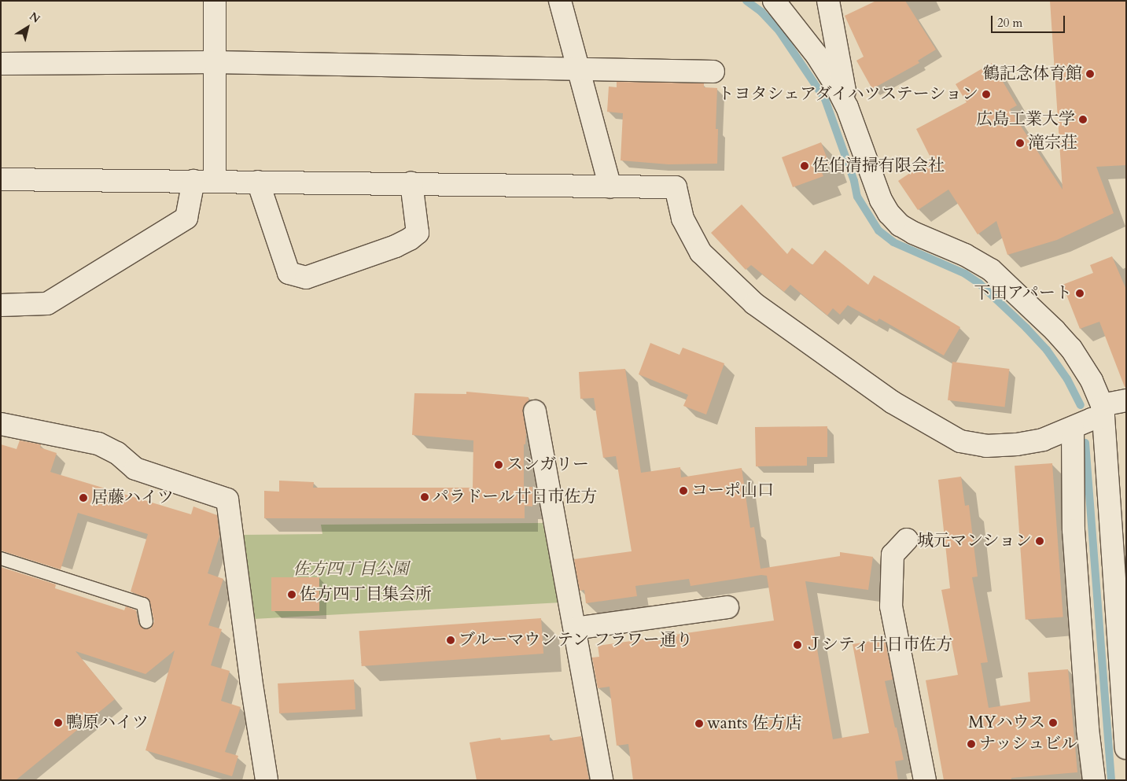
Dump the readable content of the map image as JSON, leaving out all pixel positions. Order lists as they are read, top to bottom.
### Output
{
  "parks": ["佐方四丁目公園"],
  "places": [
    "鶴記念体育館",
    "トヨタシェアダイハツステーション",
    "広島工業大学",
    "滝宗荘",
    "佐伯清掃有限会社",
    "下田アパート",
    "スンガリー",
    "コーポ山口",
    "パラドール廿日市佐方",
    "居藤ハイツ",
    "城元マンション",
    "佐方四丁目集会所",
    "ブルーマウンテン フラワー通り",
    "Ｊシティ廿日市佐方",
    "鴨原ハイツ",
    "MYハウス",
    "wants 佐方店",
    "ナッシュビル"
  ],
  "scale_bar": "20 m",
  "north": "top right"
}
